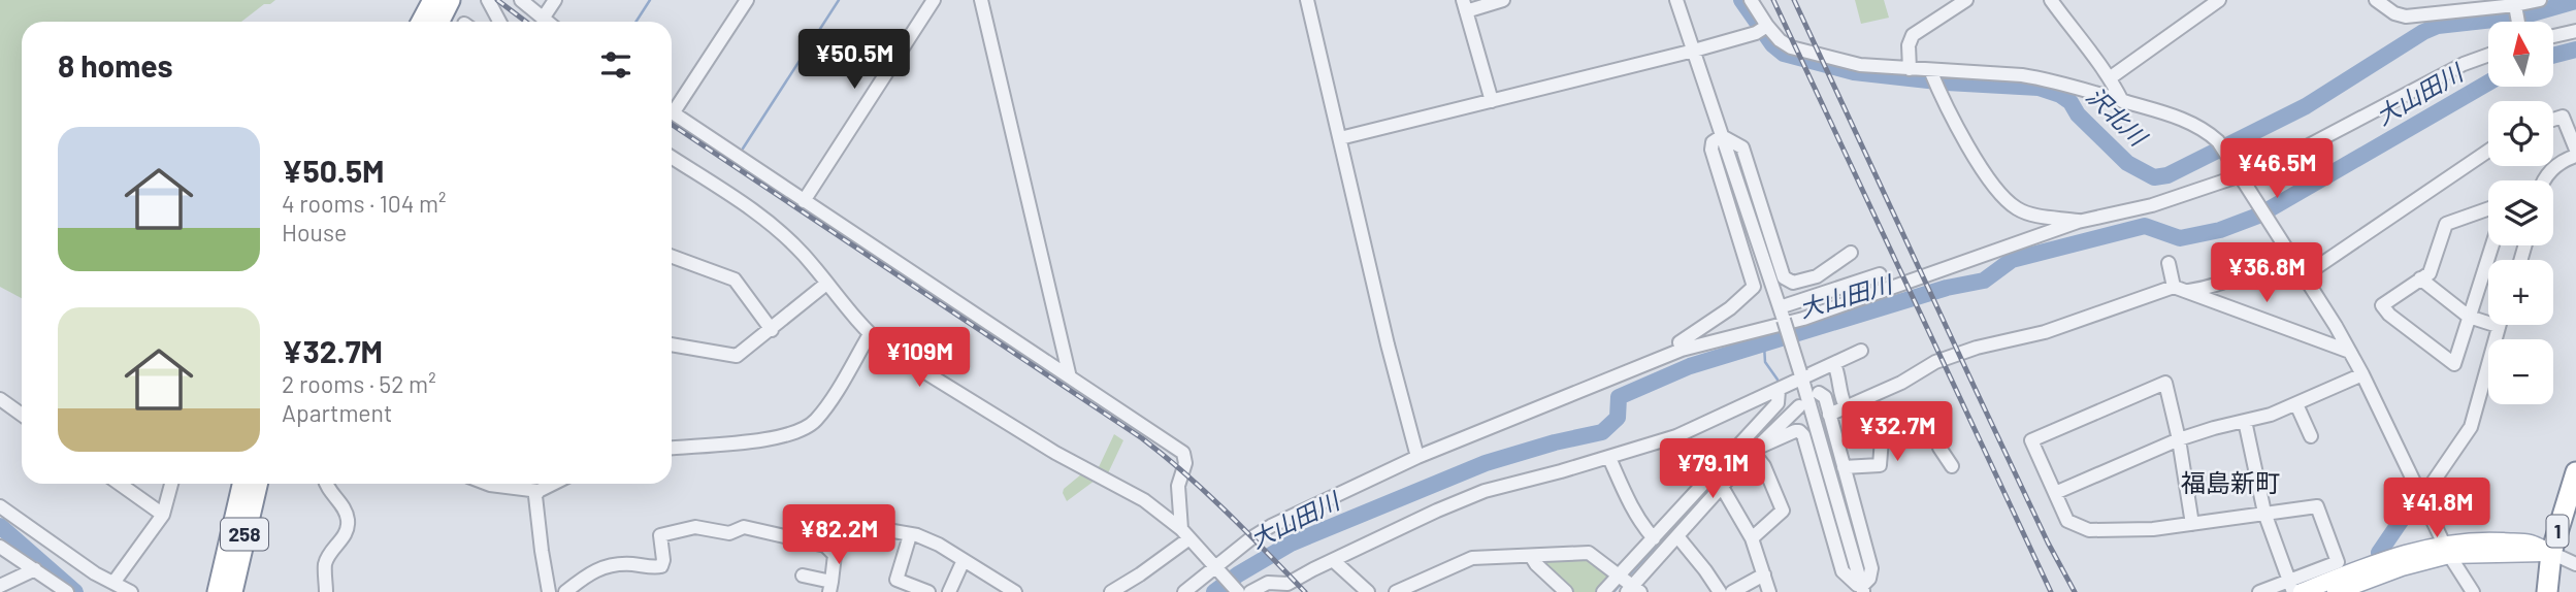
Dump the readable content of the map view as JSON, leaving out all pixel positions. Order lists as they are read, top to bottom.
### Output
{
  "streets": {
    "highway": ["1", "258"]
  },
  "districts": ["福島新町"],
  "water": ["大山田川", "沢北川"],
  "north": "top",
  "page": {
    "map_buttons": ["+", "−"],
    "heading": "8 homes",
    "price": [
      "¥50.5M",
      "¥46.5M",
      "¥36.8M",
      "¥109M",
      "¥32.7M",
      "¥79.1M",
      "¥41.8M",
      "¥82.2M"
    ],
    "list": [
      {
        "name": "¥50.5M",
        "note": "4 rooms · 104 m² · House"
      },
      {
        "name": "¥32.7M",
        "note": "2 rooms · 52 m² · Apartment"
      }
    ]
  }
}
